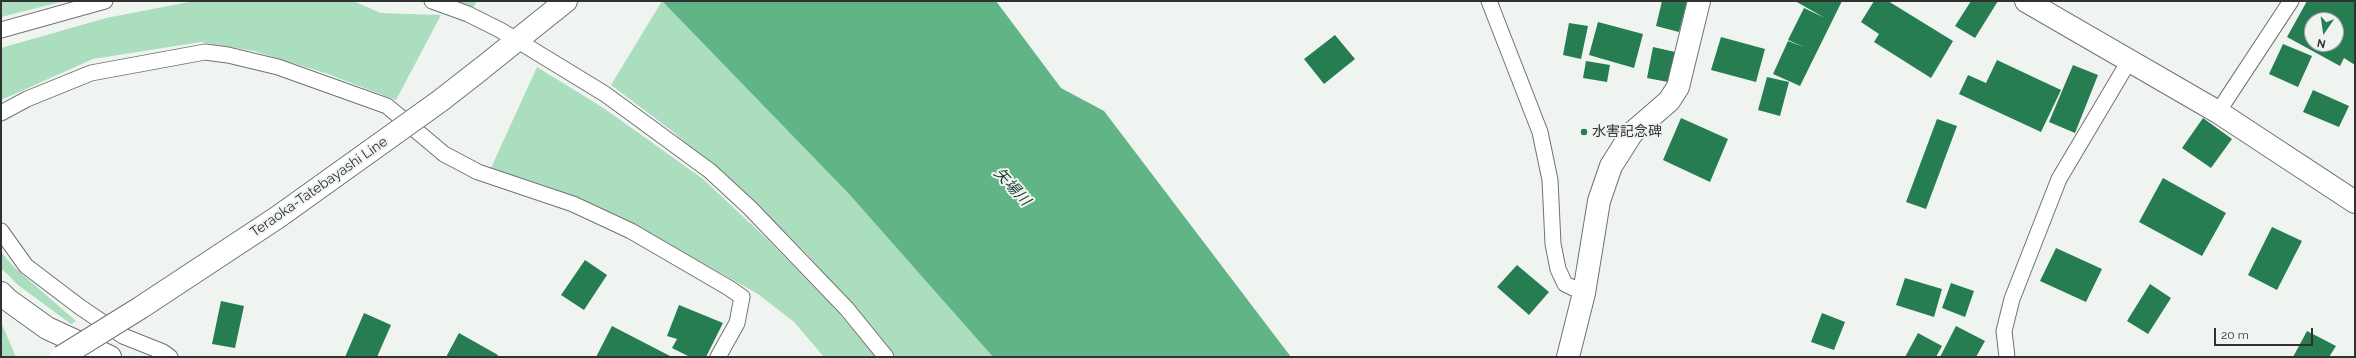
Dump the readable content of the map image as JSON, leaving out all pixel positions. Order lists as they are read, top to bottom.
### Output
{
  "streets": {
    "street": ["Teraoka-Tatebayashi Line"]
  },
  "water": ["矢場川"],
  "places": ["水害記念碑"],
  "scale_bar": "20 m",
  "north": "bottom"
}
